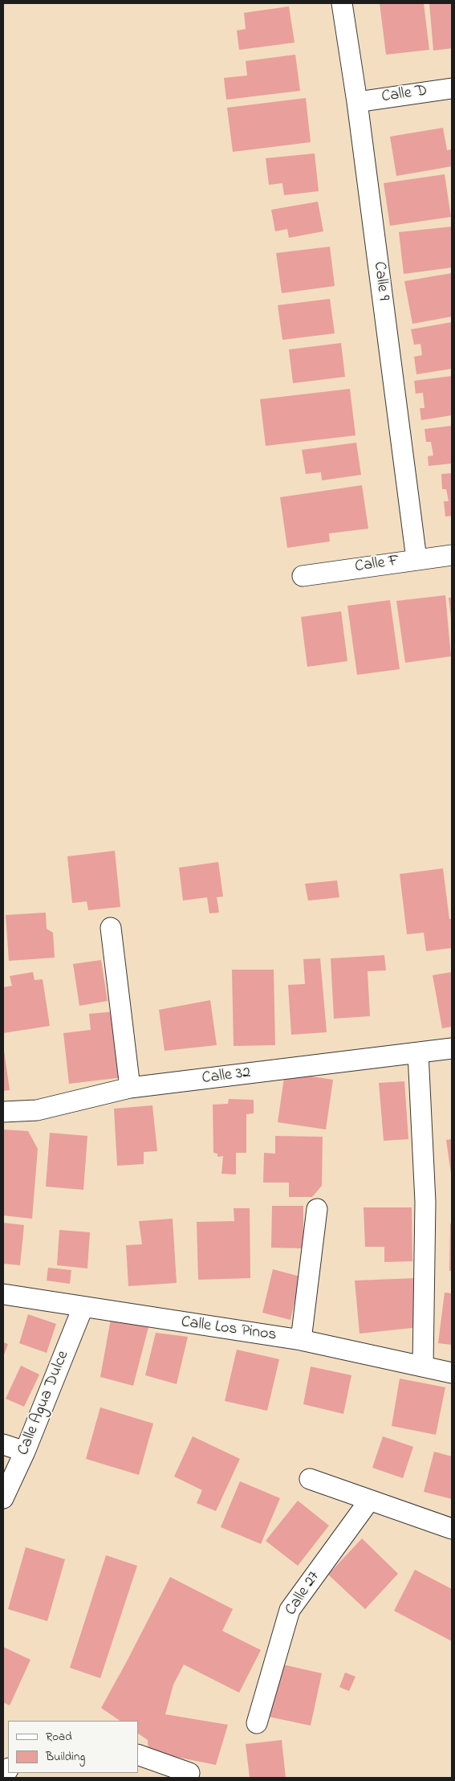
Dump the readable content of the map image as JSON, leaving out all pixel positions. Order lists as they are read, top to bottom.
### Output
{
  "streets": {
    "street": [
      "Calle D",
      "Calle 9",
      "Calle F",
      "Calle 32",
      "Calle Los Pinos",
      "Calle Agua Dulce",
      "Calle 27"
    ]
  },
  "crossings": [
    ["Calle D", "Calle 9"],
    ["Calle 9", "Calle F"],
    ["Calle Los Pinos", "Calle Agua Dulce"]
  ],
  "legend": ["Road", "Building"]
}
